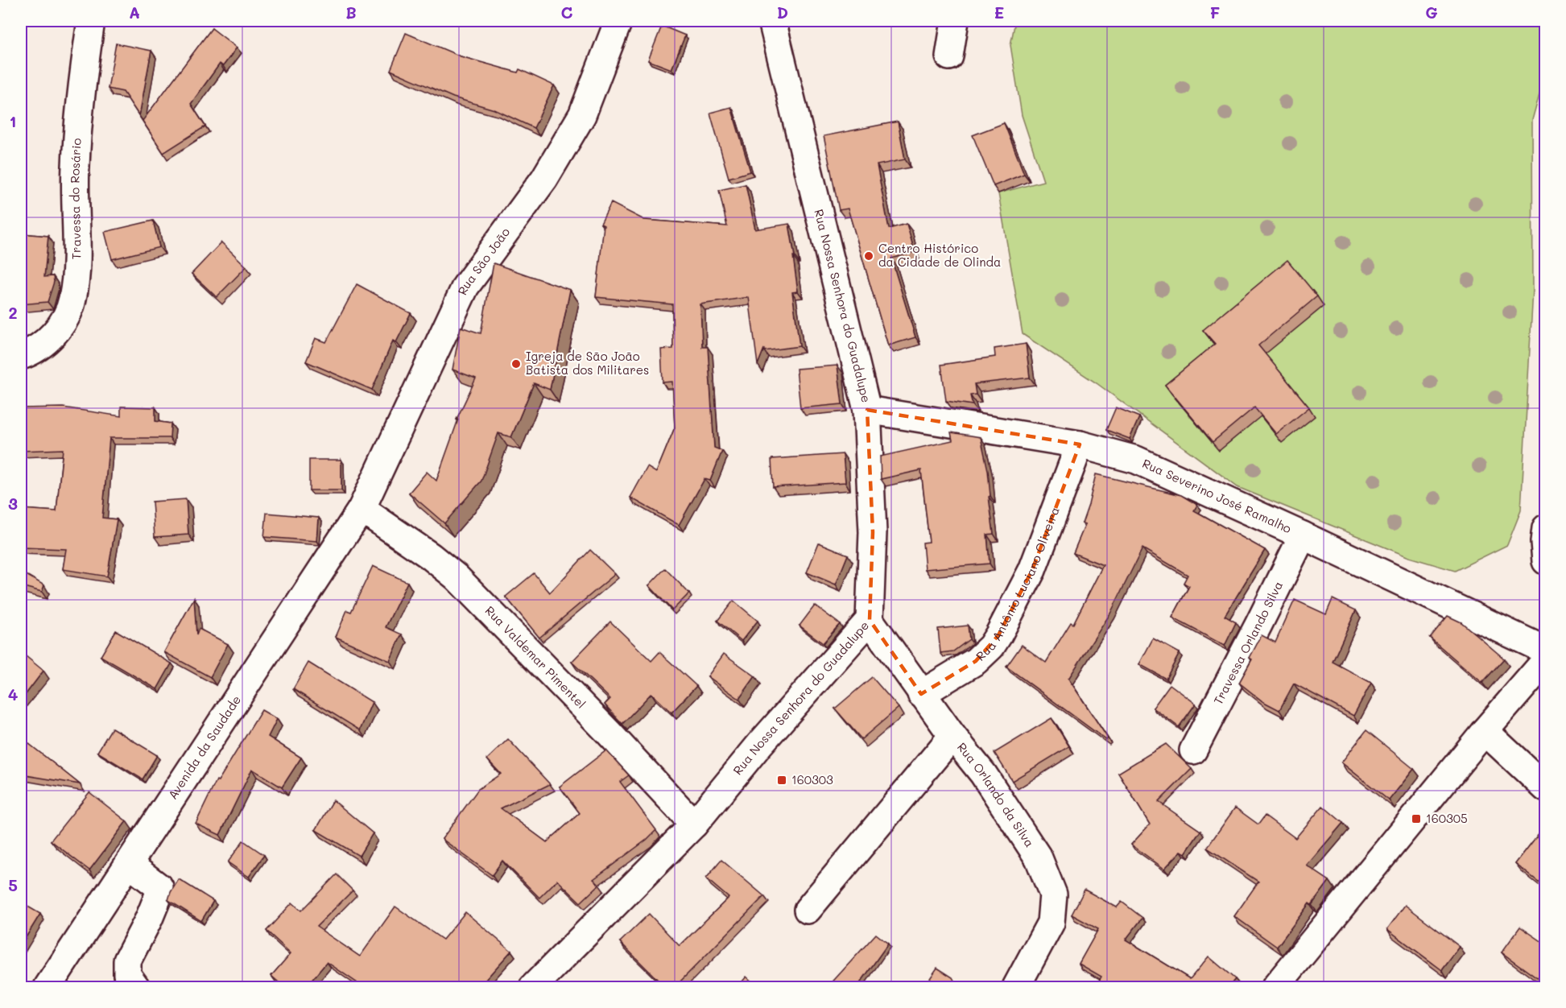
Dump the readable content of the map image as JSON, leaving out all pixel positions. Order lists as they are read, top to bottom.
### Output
{
  "streets": {
    "street": [
      "Travessa do Rosário",
      "Rua São João",
      "Rua Nossa Senhora do Guadalupe",
      "Rua Severino José Ramalho",
      "Rua Antônio Luciano Oliveira",
      "Travessa Orlando Silva",
      "Rua Valdemar Pimentel",
      "Avenida da Saudade",
      "Rua Orlando da Silva"
    ]
  },
  "crossings": [
    ["Rua São João", "Rua Valdemar Pimentel"],
    ["Rua São João", "Avenida da Saudade"],
    ["Rua Nossa Senhora do Guadalupe", "Rua Severino José Ramalho"],
    ["Rua Nossa Senhora do Guadalupe", "Rua Valdemar Pimentel"],
    ["Rua Nossa Senhora do Guadalupe", "Rua Orlando da Silva"],
    ["Rua Severino José Ramalho", "Rua Antônio Luciano Oliveira"],
    ["Rua Severino José Ramalho", "Travessa Orlando Silva"],
    ["Rua Antônio Luciano Oliveira", "Rua Orlando da Silva"],
    ["Rua Valdemar Pimentel", "Avenida da Saudade"]
  ],
  "places": {
    "other": ["Centro Histórico da Cidade de Olinda", "Igreja de São João Batista dos Militares"],
    "transit": ["160303", "160305"]
  },
  "grid": {
    "columns": [
      "A",
      "B",
      "C",
      "D",
      "E",
      "F",
      "G"
    ],
    "rows": [
      "1",
      "2",
      "3",
      "4",
      "5"
    ]
  }
}
